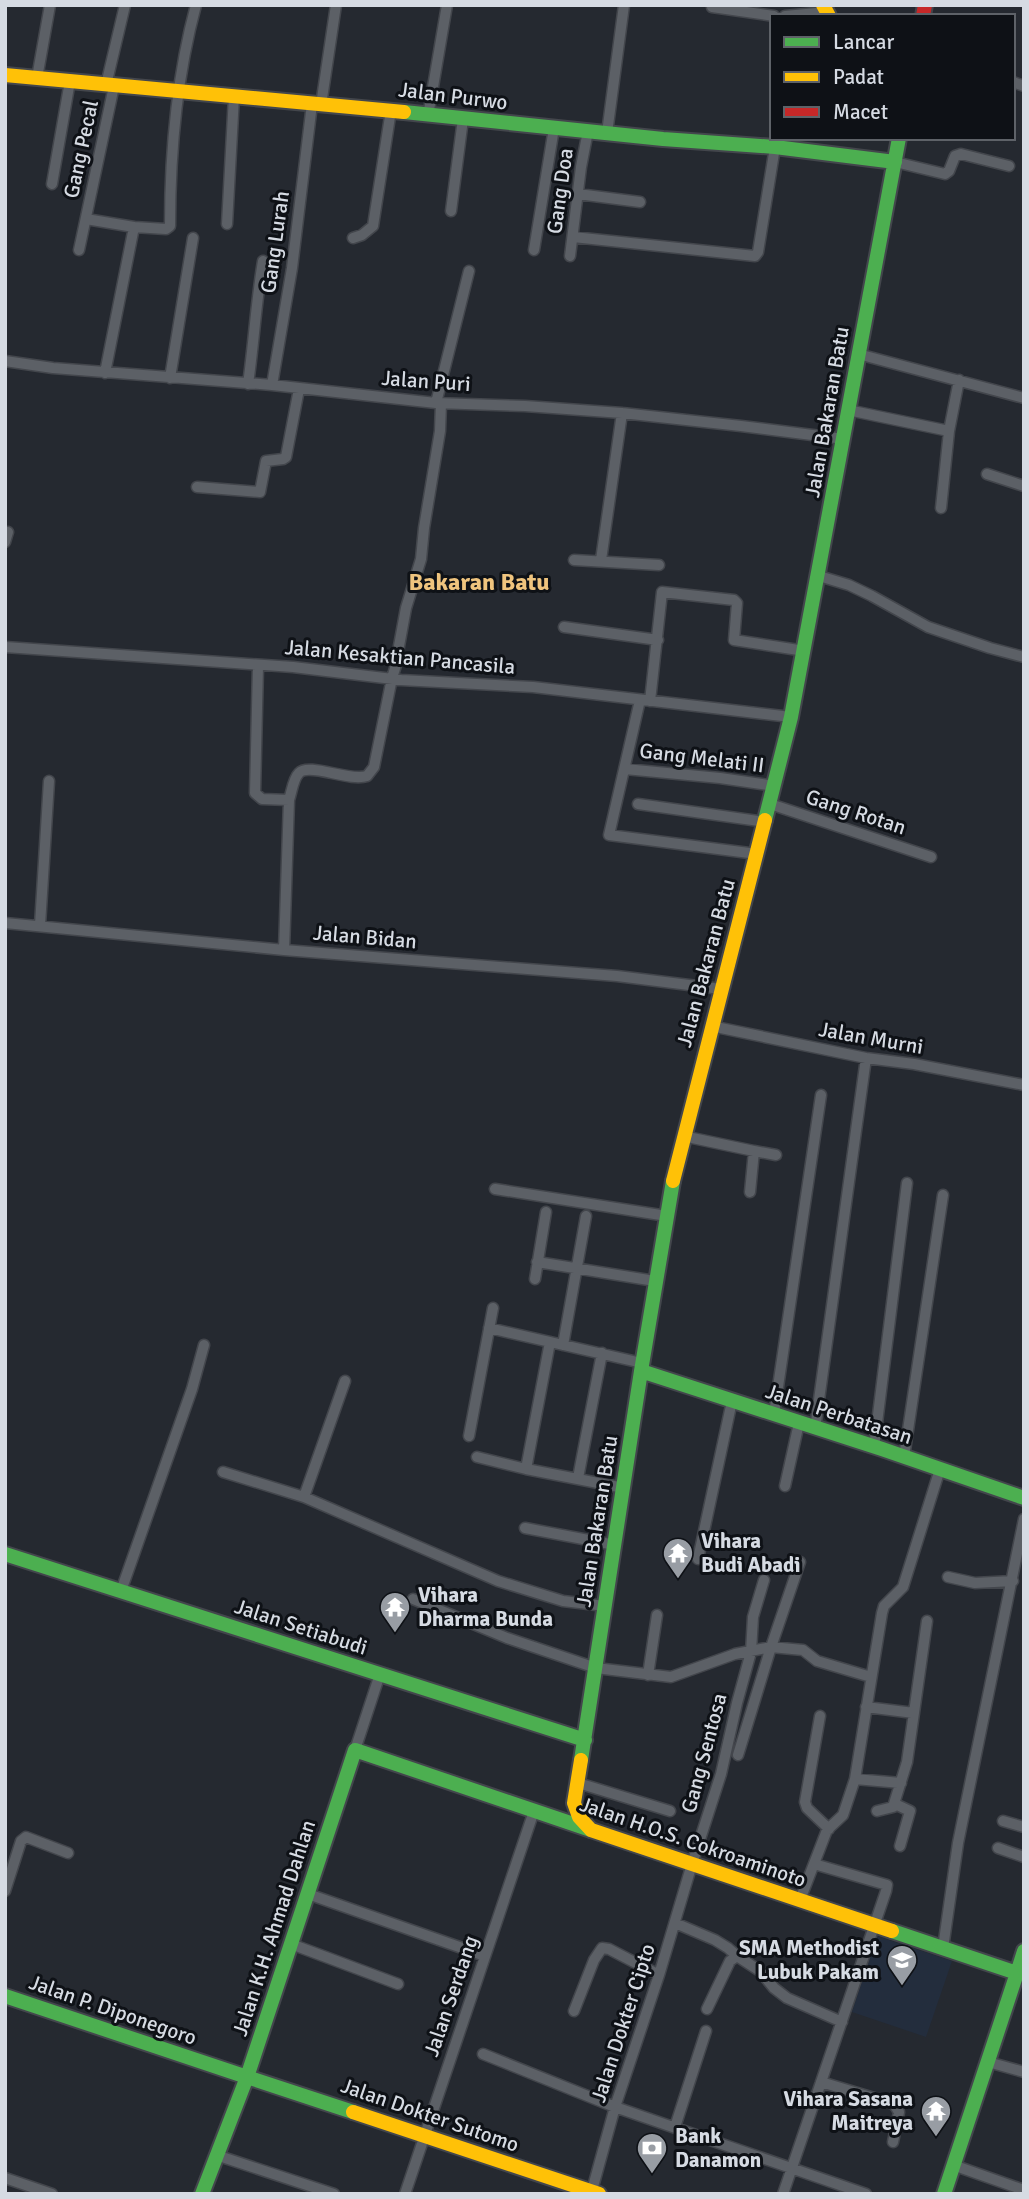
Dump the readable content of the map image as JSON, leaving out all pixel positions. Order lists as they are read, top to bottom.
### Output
{
  "streets": {
    "main road": [
      "Jalan Purwo",
      "Jalan Bakaran Batu",
      "Jalan Perbatasan",
      "Jalan Setiabudi",
      "Jalan H.O.S. Cokroaminoto",
      "Jalan K.H. Ahmad Dahlan",
      "Jalan P. Diponegoro",
      "Jalan Dokter Sutomo"
    ],
    "street": [
      "Gang Pecal",
      "Gang Doa",
      "Gang Lurah",
      "Jalan Puri",
      "Jalan Kesaktian Pancasila",
      "Gang Melati II",
      "Gang Rotan",
      "Jalan Bidan",
      "Jalan Murni",
      "Gang Sentosa",
      "Jalan Serdang",
      "Jalan Dokter Cipto"
    ]
  },
  "crossings": [
    ["Jalan Purwo", "Gang Pecal"],
    ["Jalan Purwo", "Gang Doa"],
    ["Jalan Purwo", "Gang Lurah"],
    ["Jalan Purwo", "Jalan Bakaran Batu"],
    ["Gang Lurah", "Jalan Puri"],
    ["Jalan Puri", "Jalan Bakaran Batu"],
    ["Jalan Bakaran Batu", "Jalan Kesaktian Pancasila"],
    ["Jalan Bakaran Batu", "Gang Melati II"],
    ["Jalan Bakaran Batu", "Gang Rotan"],
    ["Jalan Bakaran Batu", "Jalan Bidan"],
    ["Jalan Bakaran Batu", "Jalan Murni"],
    ["Jalan Bakaran Batu", "Jalan Perbatasan"],
    ["Jalan Bakaran Batu", "Jalan Setiabudi"],
    ["Jalan Setiabudi", "Jalan K.H. Ahmad Dahlan"],
    ["Gang Sentosa", "Jalan H.O.S. Cokroaminoto"],
    ["Gang Sentosa", "Jalan Dokter Cipto"],
    ["Jalan H.O.S. Cokroaminoto", "Jalan K.H. Ahmad Dahlan"],
    ["Jalan H.O.S. Cokroaminoto", "Jalan Serdang"],
    ["Jalan H.O.S. Cokroaminoto", "Jalan Dokter Cipto"],
    ["Jalan K.H. Ahmad Dahlan", "Jalan P. Diponegoro"],
    ["Jalan K.H. Ahmad Dahlan", "Jalan Dokter Sutomo"],
    ["Jalan Serdang", "Jalan Dokter Sutomo"],
    ["Jalan P. Diponegoro", "Jalan Dokter Sutomo"],
    ["Jalan Dokter Cipto", "Jalan Dokter Sutomo"]
  ],
  "districts": ["Bakaran Batu"],
  "places": {
    "temple": ["Vihara Budi Abadi", "Vihara Dharma Bunda", "Vihara Sasana Maitreya"],
    "school or university": ["SMA Methodist Lubuk Pakam"],
    "bank": ["Bank Danamon"]
  },
  "legend": ["Lancar", "Padat", "Macet"]
}
